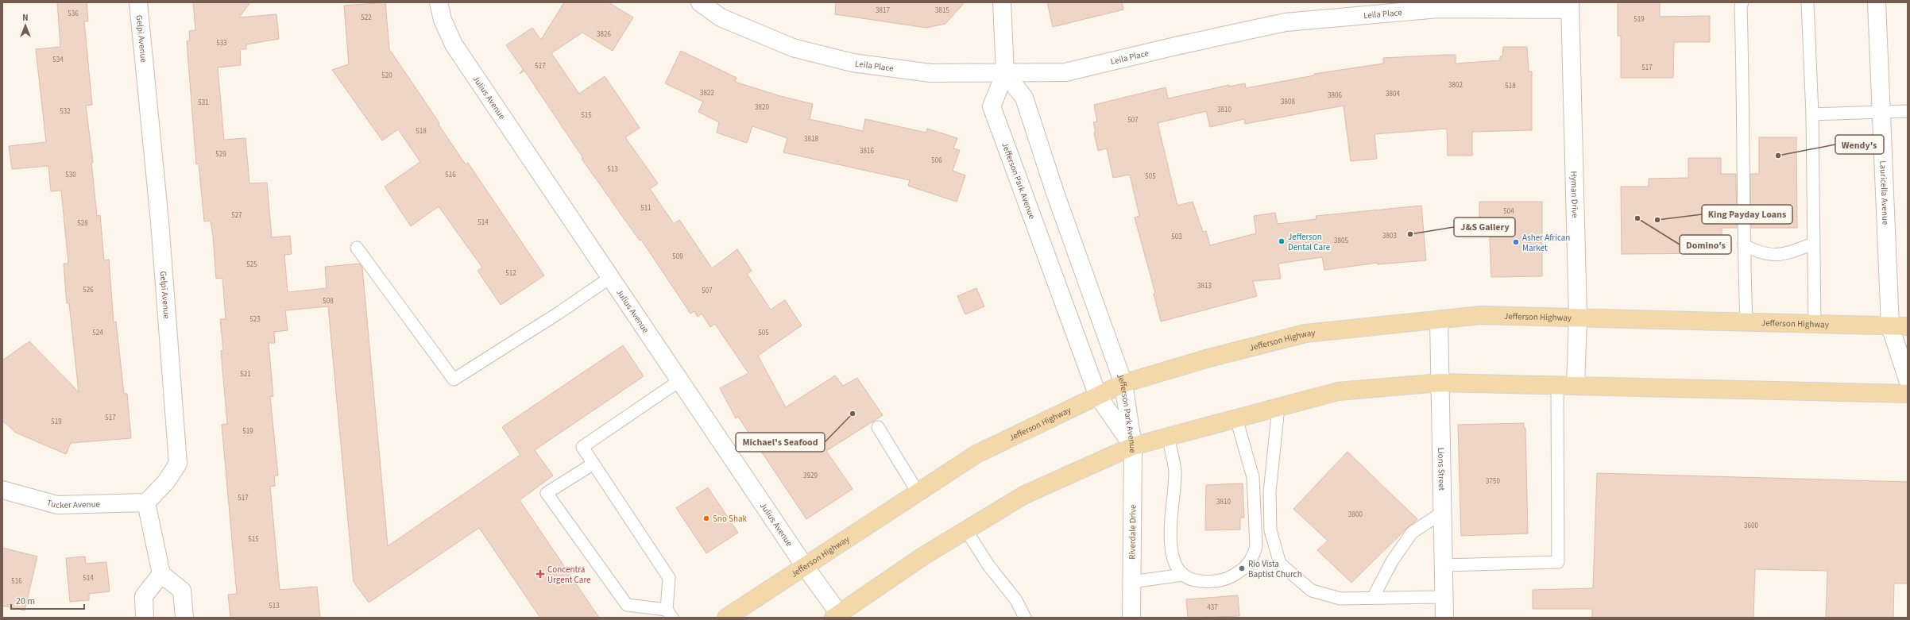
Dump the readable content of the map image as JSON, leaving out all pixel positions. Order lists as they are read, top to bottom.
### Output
{
  "streets": {
    "main road": ["Jefferson Highway"],
    "street": [
      "Leila Place",
      "Gelpi Avenue",
      "Julius Avenue",
      "Jefferson Park Avenue",
      "Lauricella Avenue",
      "Hyman Drive",
      "Lions Street",
      "Tucker Avenue",
      "Riverdale Drive"
    ]
  },
  "crossings": [
    ["Leila Place", "Jefferson Park Avenue"],
    ["Leila Place", "Hyman Drive"],
    ["Gelpi Avenue", "Tucker Avenue"],
    ["Julius Avenue", "Jefferson Highway"],
    ["Jefferson Park Avenue", "Jefferson Highway"],
    ["Jefferson Park Avenue", "Riverdale Drive"],
    ["Lauricella Avenue", "Jefferson Highway"],
    ["Hyman Drive", "Jefferson Highway"],
    ["Jefferson Highway", "Lions Street"]
  ],
  "places": {
    "other": [
      "Wendy's",
      "Domino's",
      "King Payday Loans",
      "J&S Gallery",
      "Jefferson Dental Care",
      "Asher African Market",
      "Michael's Seafood",
      "Sno Shak",
      "Rio Vista Baptist Church"
    ],
    "health": ["Concentra Urgent Care"]
  },
  "house_numbers": [
    "3817",
    "3815",
    "536",
    "522",
    "519",
    "3826",
    "533",
    "534",
    "517",
    "517",
    "520",
    "3802",
    "518",
    "3822",
    "3804",
    "3806",
    "3808",
    "531",
    "3820",
    "3810",
    "532",
    "515",
    "507",
    "518",
    "3818",
    "3816",
    "529",
    "506",
    "513",
    "530",
    "516",
    "505",
    "511",
    "504",
    "527",
    "514",
    "528",
    "3803",
    "503",
    "3805",
    "509",
    "525",
    "512",
    "3813",
    "526",
    "507",
    "508",
    "523",
    "524",
    "505",
    "521",
    "517",
    "519",
    "519",
    "3929",
    "3750",
    "517",
    "3810",
    "3800",
    "3600",
    "515",
    "514",
    "516",
    "513",
    "437"
  ],
  "scale_bar": "20 m",
  "north": "top"
}
